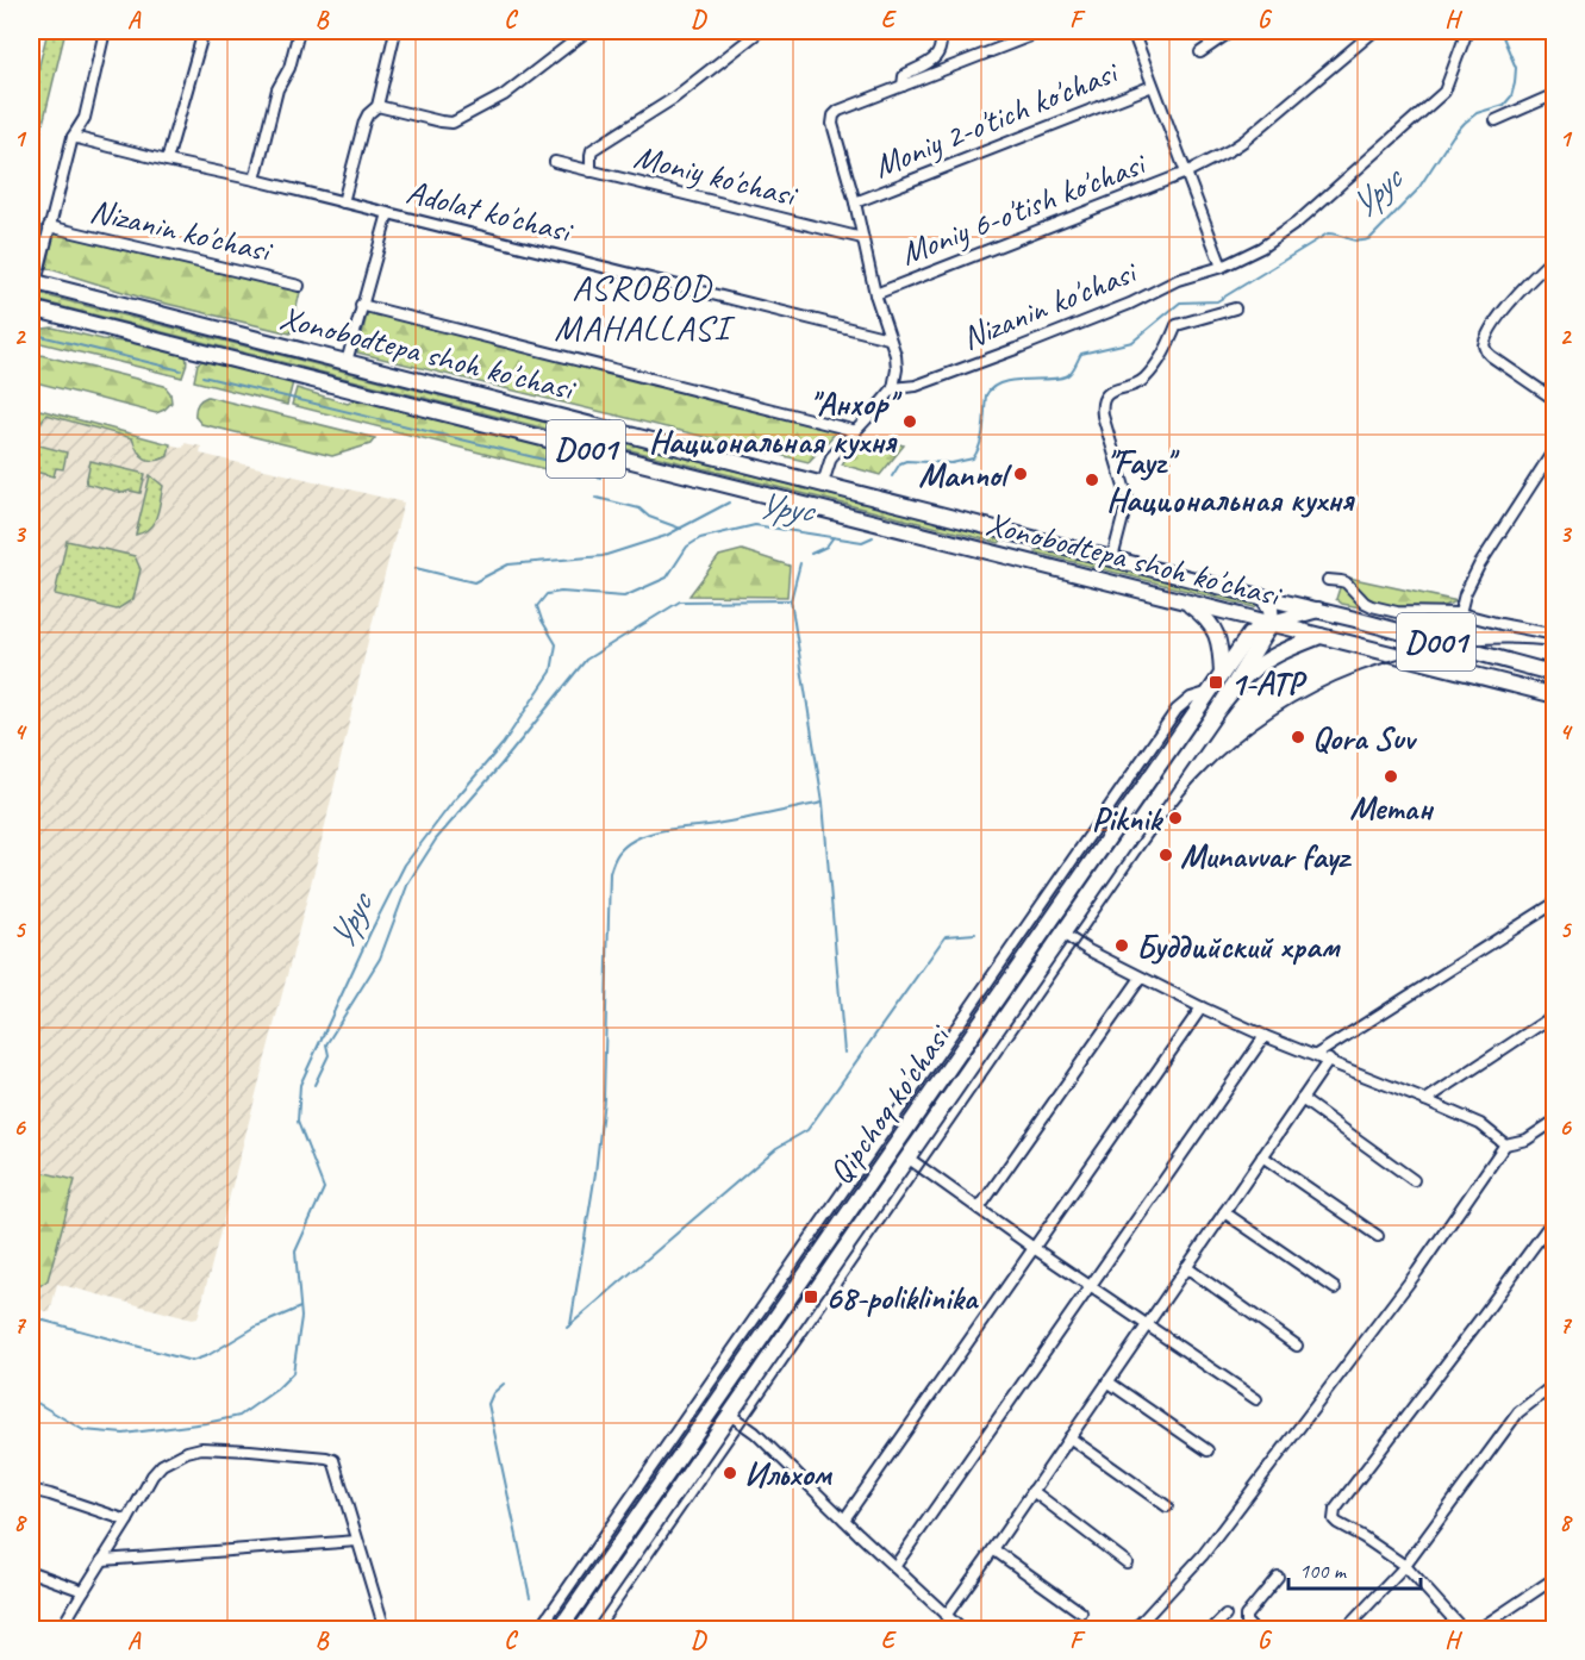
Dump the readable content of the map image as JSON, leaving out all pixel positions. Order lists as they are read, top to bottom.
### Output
{
  "streets": {
    "main road": ["Xonobodtepa shoh ko'chasi", "D001", "Qipchoq ko'chasi"],
    "street": [
      "Moniy 2-o'tich ko'chasi",
      "Moniy ko'chasi",
      "Moniy 6-o'tish ko'chasi",
      "Adolat ko'chasi",
      "Nizanin ko'chasi"
    ]
  },
  "crossings": [
    ["Moniy 2-o'tich ko'chasi", "Moniy ko'chasi"],
    ["Moniy ko'chasi", "Moniy 6-o'tish ko'chasi"],
    ["Moniy ko'chasi", "Adolat ko'chasi"],
    ["Moniy ko'chasi", "Nizanin ko'chasi"],
    ["Xonobodtepa shoh ko'chasi", "Qipchoq ko'chasi"]
  ],
  "districts": ["ASROBOD MAHALLASI"],
  "water": ["Урус"],
  "places": {
    "other": [
      "\"Анхор\" Национальная кухня",
      "Mannol",
      "\"Fayz\" Национальная кухня",
      "Qora Suv",
      "Метан",
      "Piknik",
      "Munavvar fayz",
      "Буддийский храм",
      "Ильхом"
    ],
    "transit": ["1-ATP", "68-poliklinika"]
  },
  "scale_bar": "100 m",
  "grid": {
    "columns": [
      "A",
      "B",
      "C",
      "D",
      "E",
      "F",
      "G",
      "H"
    ],
    "rows": [
      "1",
      "2",
      "3",
      "4",
      "5",
      "6",
      "7",
      "8"
    ]
  }
}
